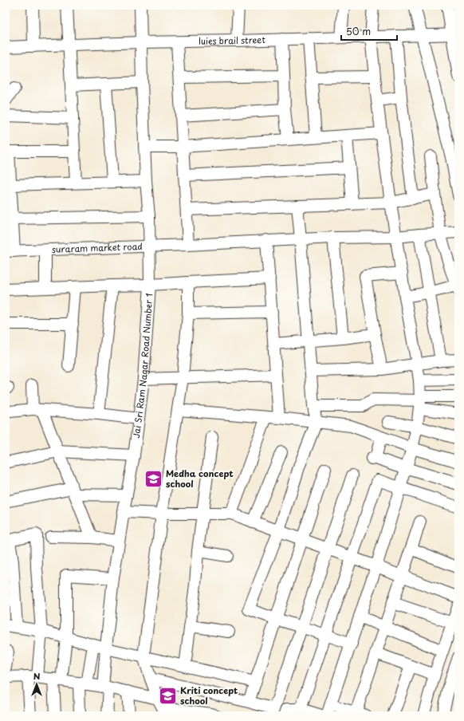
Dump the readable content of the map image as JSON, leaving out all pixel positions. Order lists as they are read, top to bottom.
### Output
{
  "streets": {
    "street": ["luies brail street", "suraram market road", "Jai Sri Ram Nagar Road Number 1"]
  },
  "crossings": [
    ["luies brail street", "Jai Sri Ram Nagar Road Number 1"],
    ["suraram market road", "Jai Sri Ram Nagar Road Number 1"]
  ],
  "places": {
    "school or university": ["Medha concept school", "Kriti concept school"]
  },
  "scale_bar": "50 m",
  "north": "top"
}
